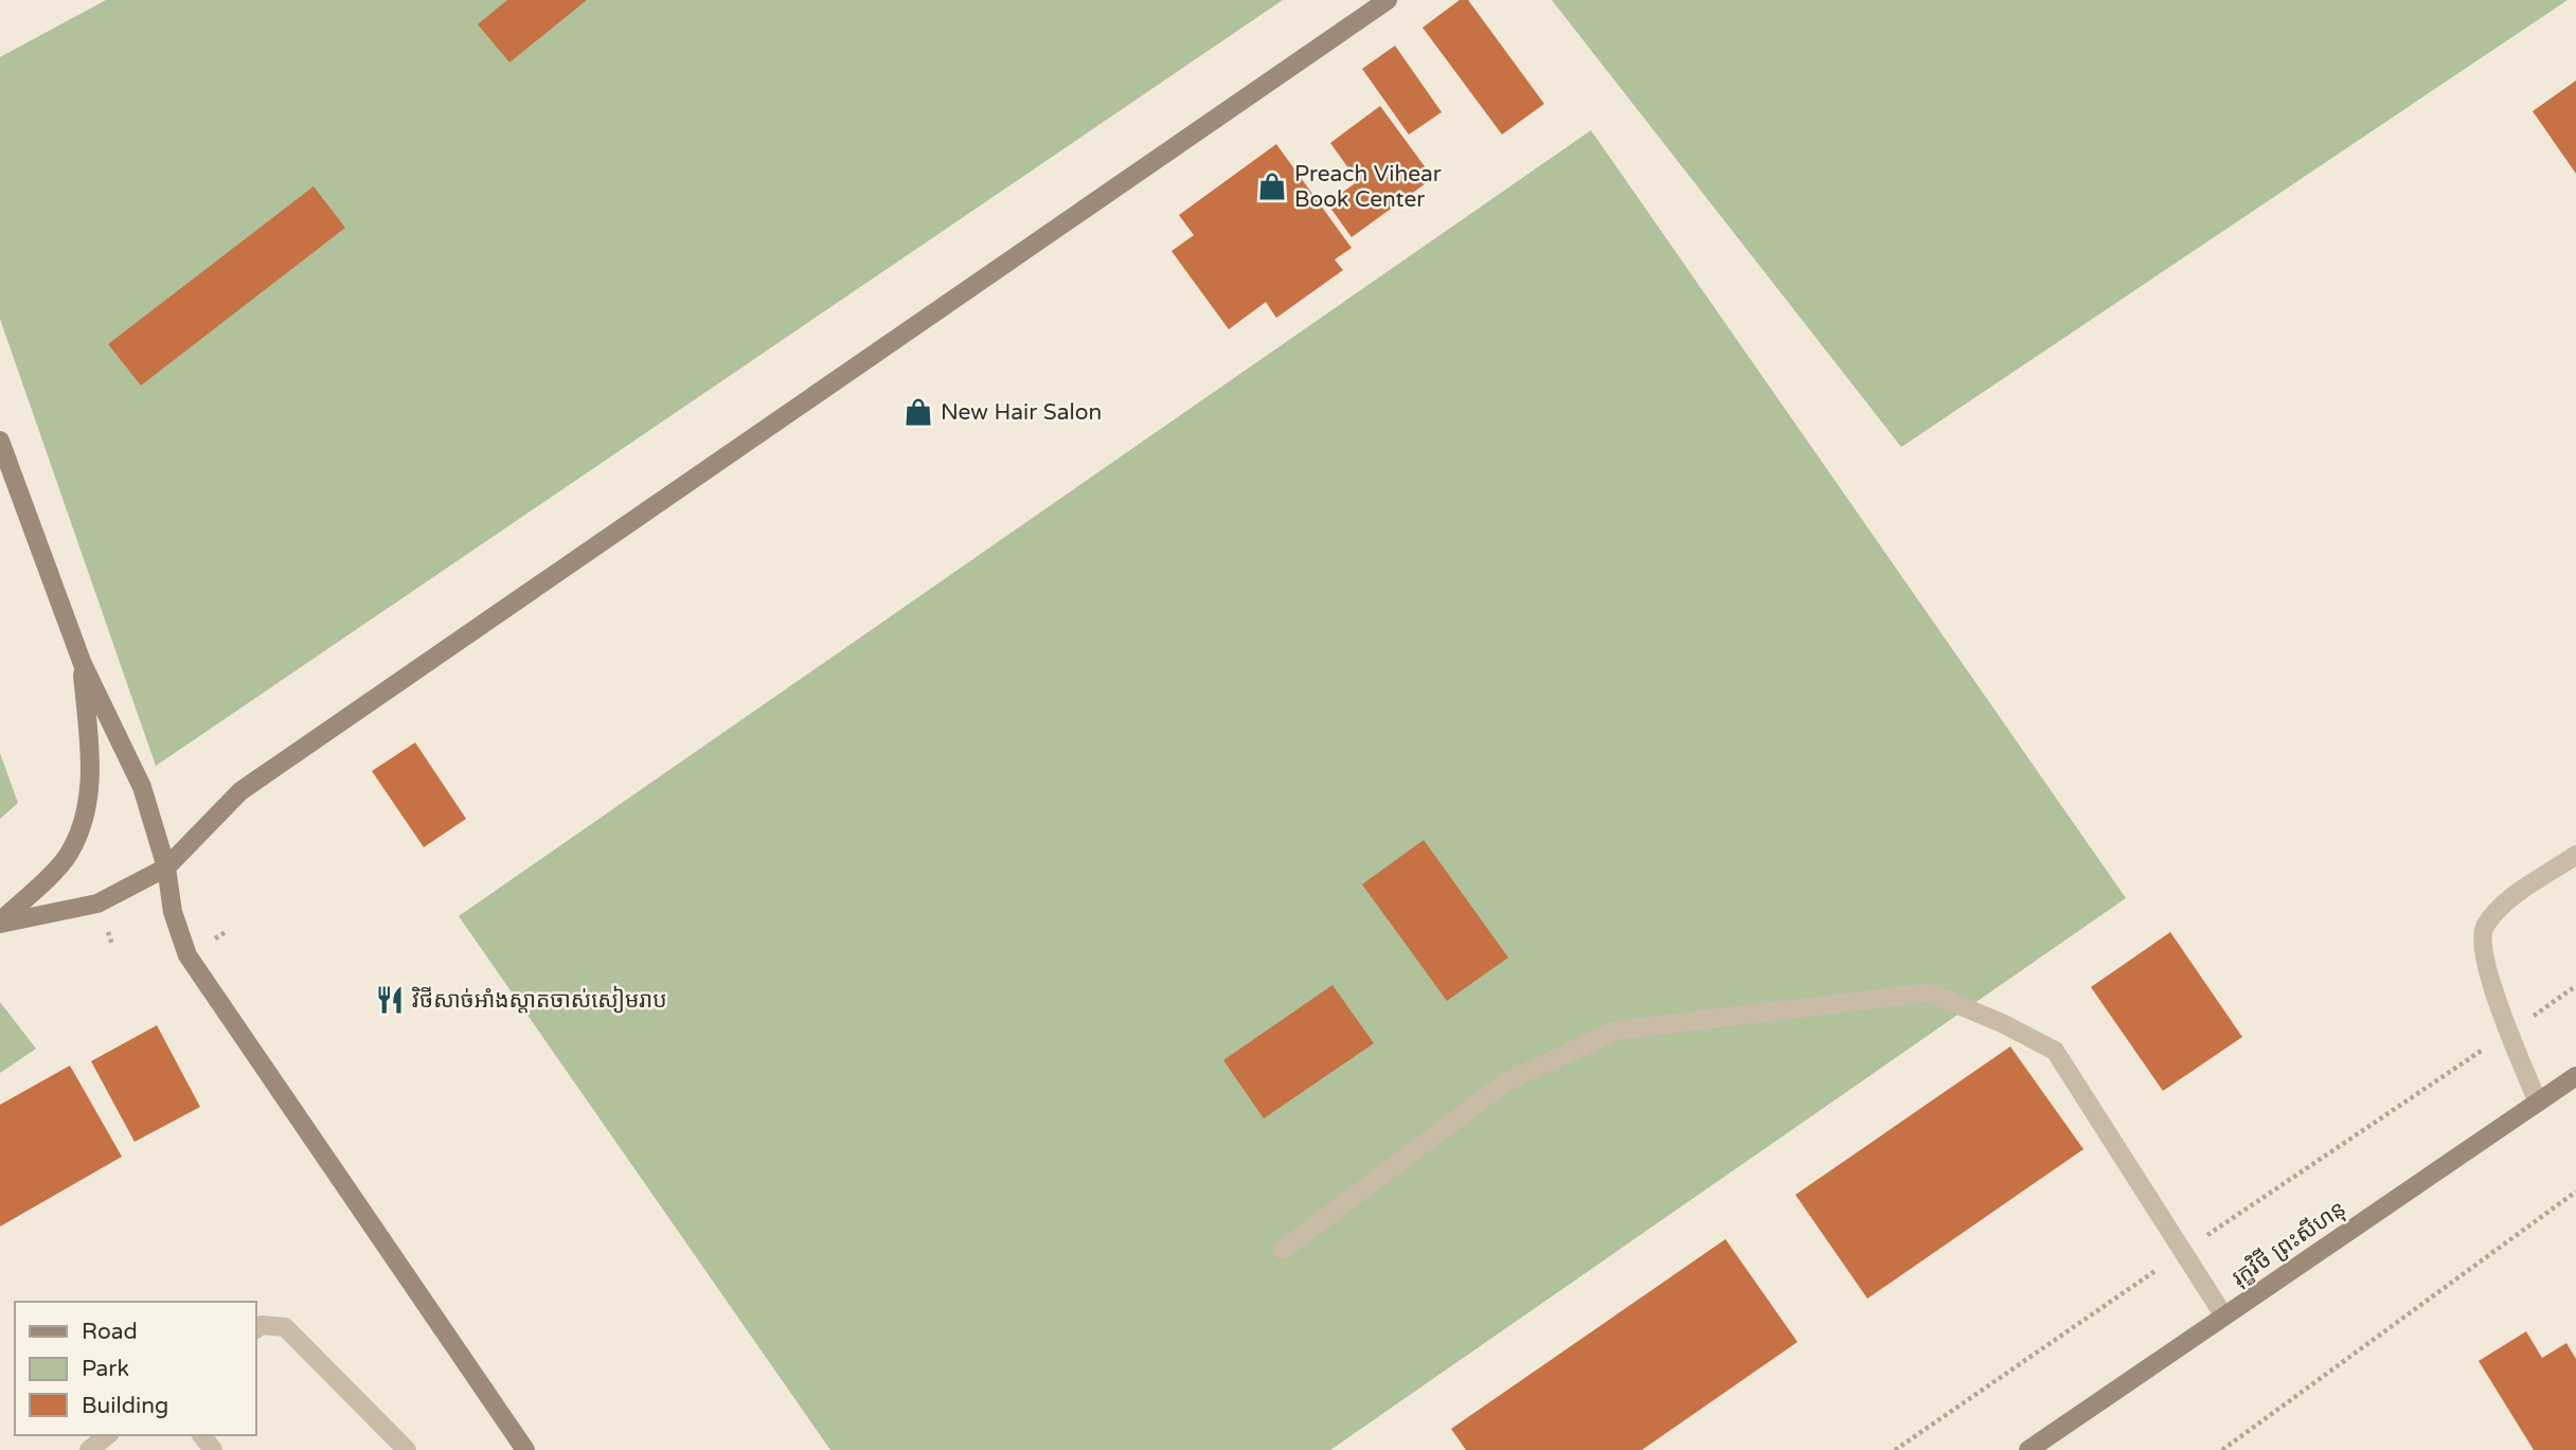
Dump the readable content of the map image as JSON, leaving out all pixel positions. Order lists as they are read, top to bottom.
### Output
{
  "streets": {
    "main road": ["រុក្ខវិថី ព្រះសីហនុ"]
  },
  "places": {
    "shop": ["Preach Vihear Book Center", "New Hair Salon"],
    "restaurant": ["វិថីសាច់អាំងស្តាតចាស់សៀមរាប"]
  },
  "legend": ["Road", "Park", "Building"]
}
